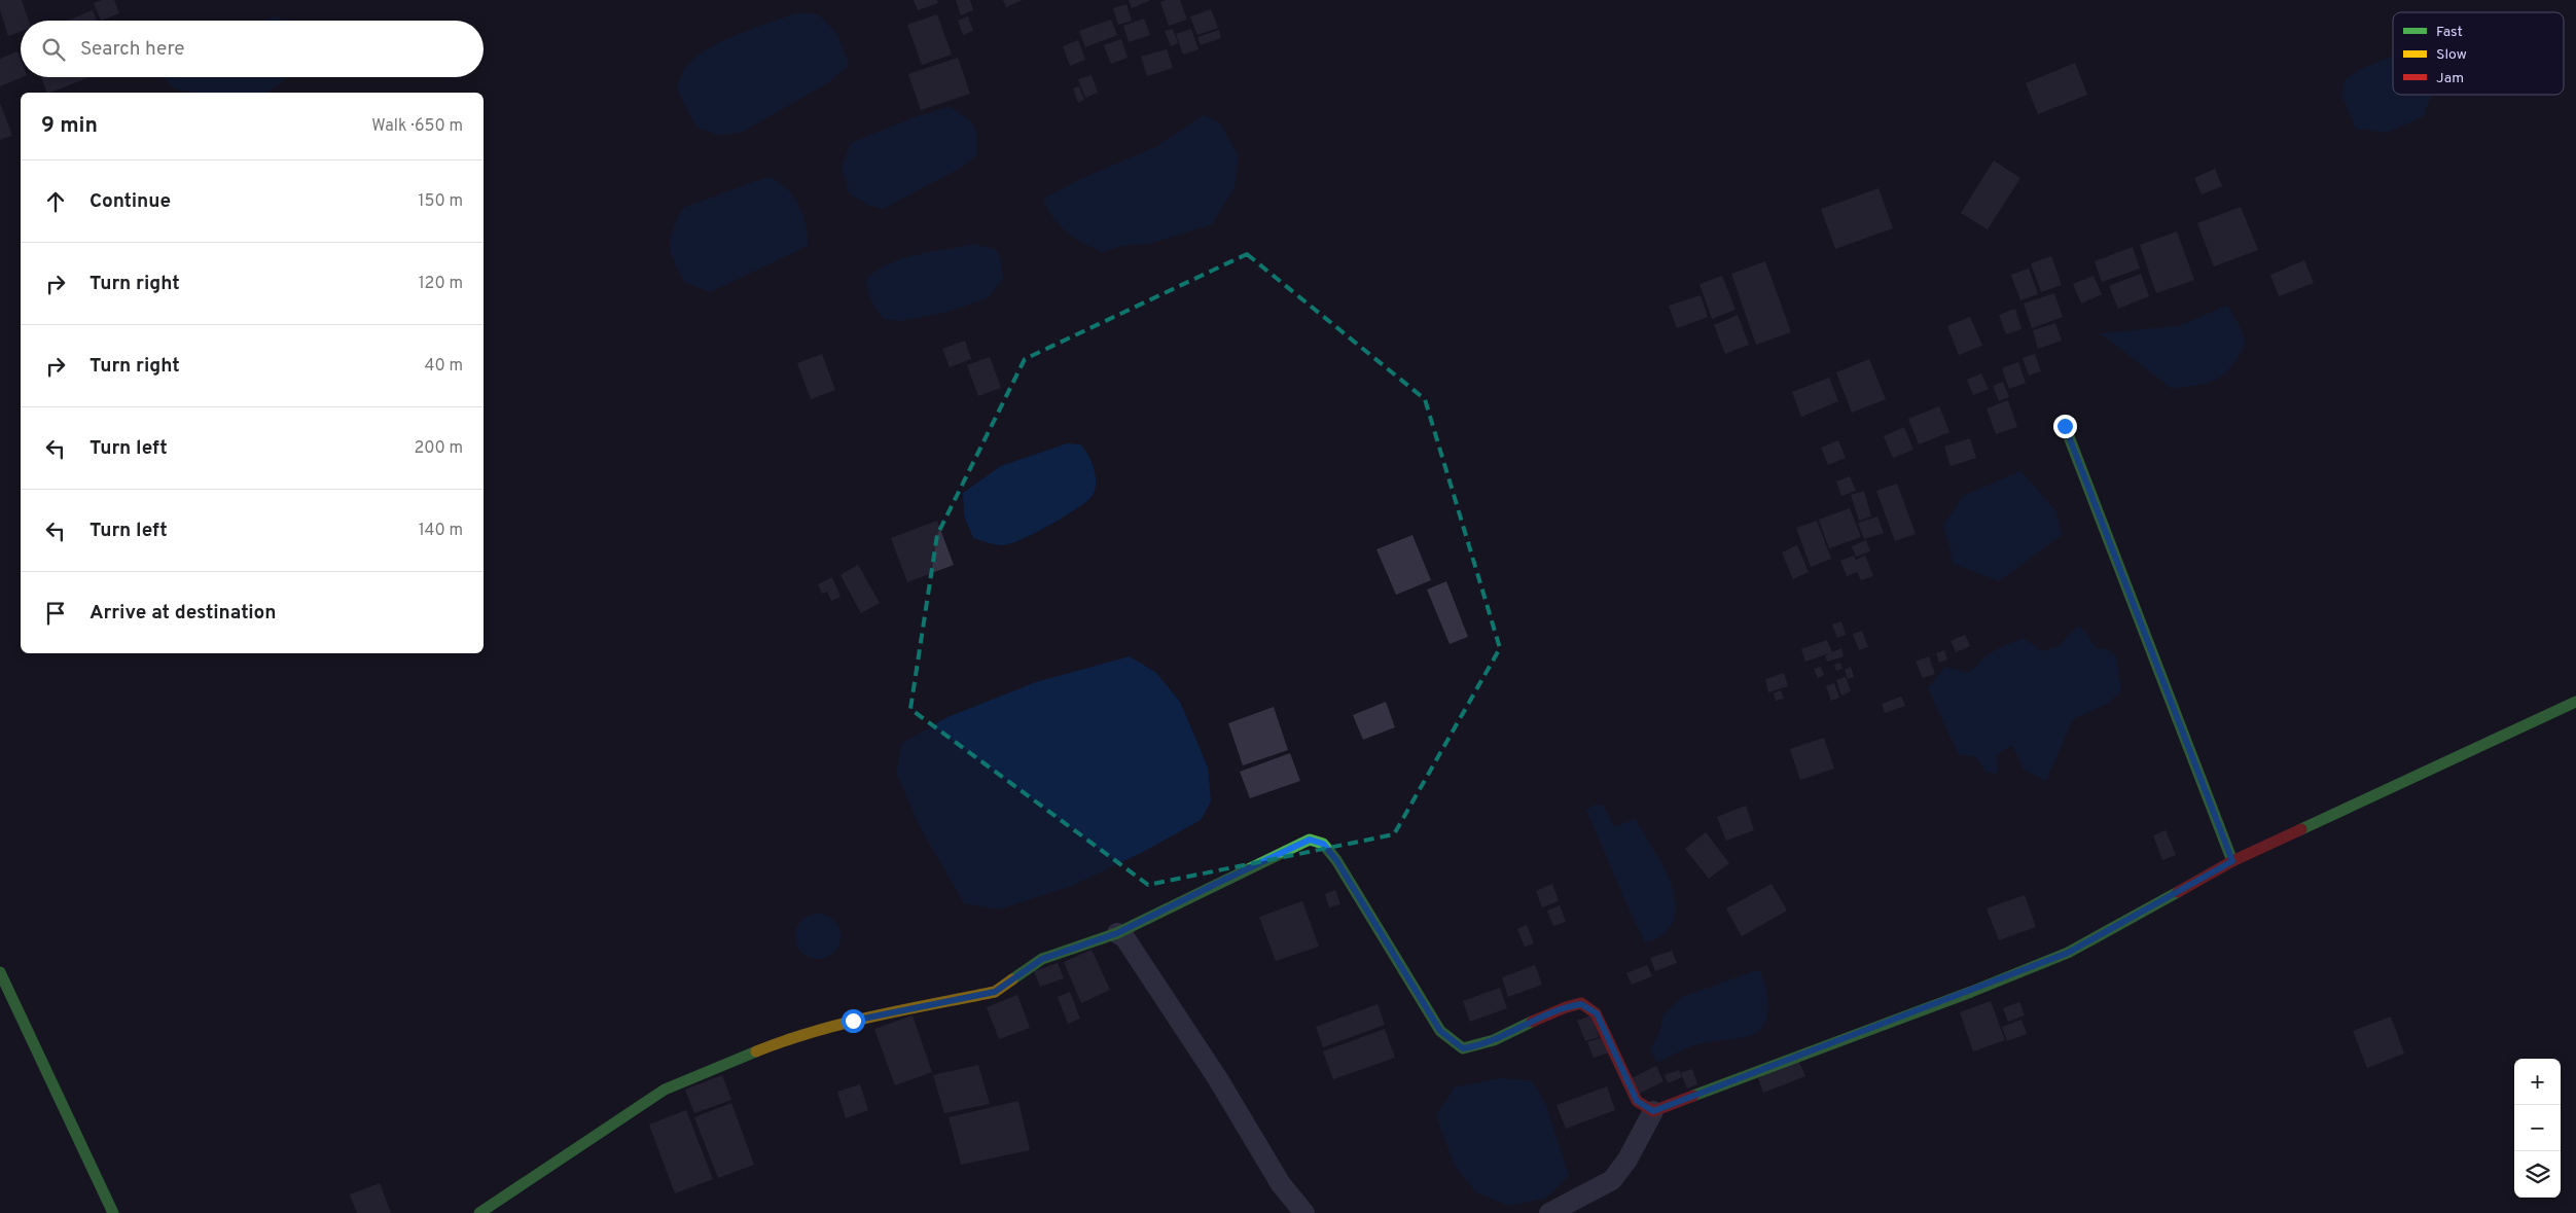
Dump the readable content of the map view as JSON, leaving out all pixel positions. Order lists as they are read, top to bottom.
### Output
{
  "legend": ["Fast", "Slow", "Jam"],
  "page": {
    "search": "Search here",
    "heading": ["9 min", "Walk · 650 m"],
    "list": [
      ["Continue", "150 m"],
      ["Turn right", "120 m"],
      ["Turn right", "40 m"],
      ["Turn left", "200 m"],
      ["Turn left", "140 m"],
      "Arrive at destination"
    ],
    "map_buttons": ["+", "−"]
  }
}
